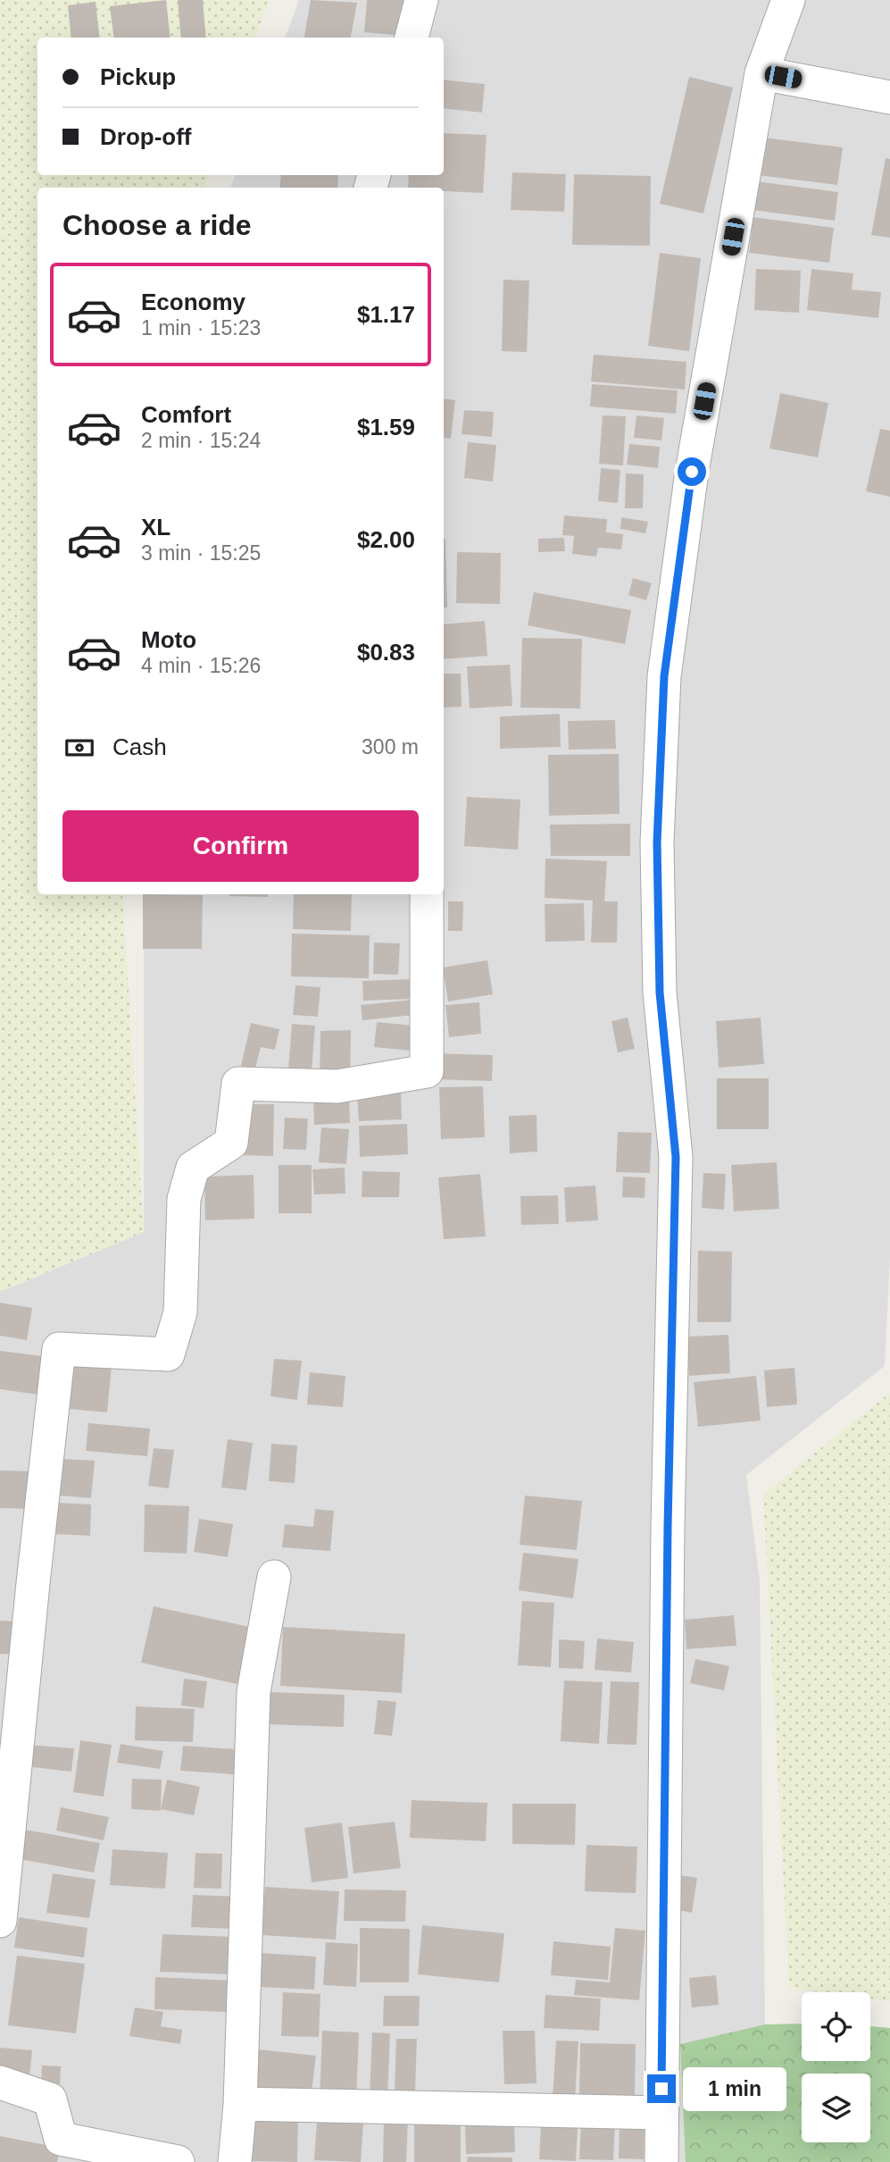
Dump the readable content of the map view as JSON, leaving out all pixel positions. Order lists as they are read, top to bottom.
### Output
{
  "page": {
    "banner": ["Pickup", "Drop-off"],
    "heading": "Choose a ride",
    "list": [
      {
        "name": "Economy",
        "note": "1 min · 15:23",
        "value": "$1.17"
      },
      {
        "name": "Comfort",
        "note": "2 min · 15:24",
        "value": "$1.59"
      },
      {
        "name": "XL",
        "note": "3 min · 15:25",
        "value": "$2.00"
      },
      {
        "name": "Moto",
        "note": "4 min · 15:26",
        "value": "$0.83"
      }
    ],
    "pay": ["Cash", "300 m"],
    "buttons": "Confirm",
    "bubble": "1 min"
  }
}
